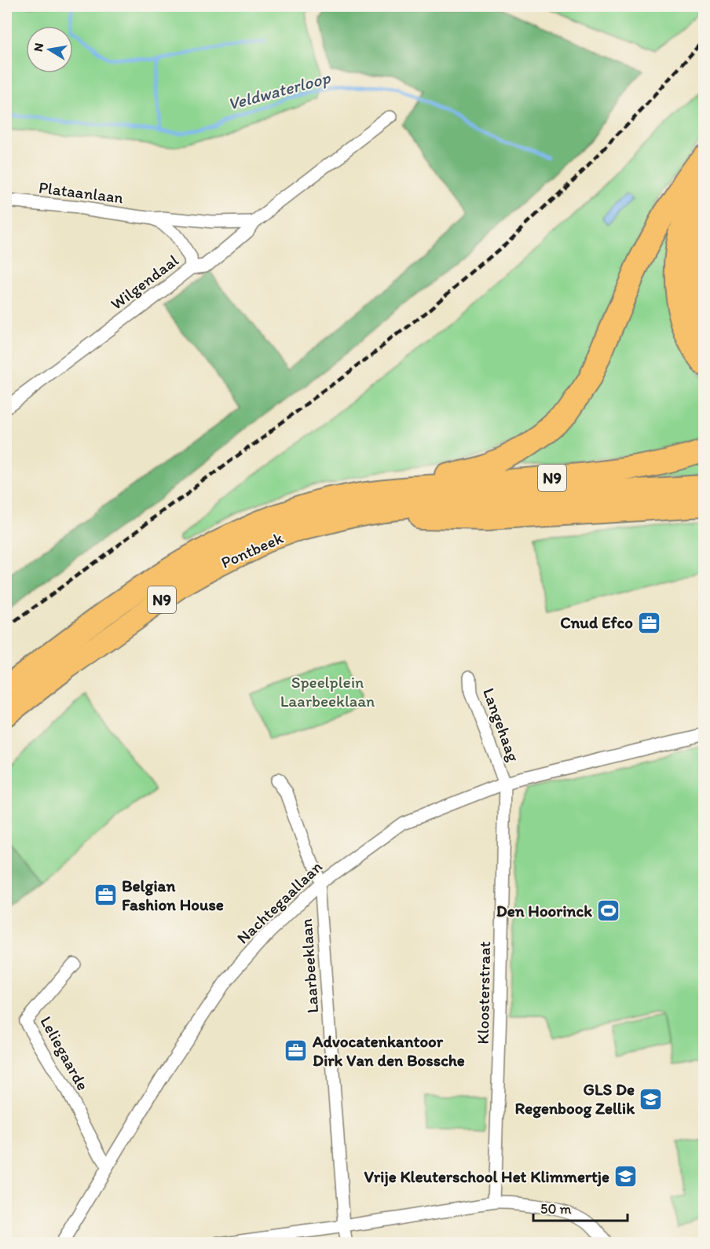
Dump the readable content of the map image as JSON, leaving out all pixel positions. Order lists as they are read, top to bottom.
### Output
{
  "streets": {
    "highway": ["N9", "Pontbeek"],
    "street": [
      "Plataanlaan",
      "Wilgendaal",
      "Langehaag",
      "Nachtegaallaan",
      "Laarbeeklaan",
      "Kloosterstraat",
      "Leliegaarde"
    ]
  },
  "crossings": [
    ["Plataanlaan", "Wilgendaal"],
    ["Langehaag", "Nachtegaallaan"],
    ["Langehaag", "Kloosterstraat"],
    ["Nachtegaallaan", "Laarbeeklaan"],
    ["Nachtegaallaan", "Kloosterstraat"],
    ["Nachtegaallaan", "Leliegaarde"]
  ],
  "water": ["Veldwaterloop"],
  "parks": ["Speelplein Laarbeeklaan"],
  "places": {
    "office": ["Cnud Efco", "Belgian Fashion House", "Advocatenkantoor Dirk Van den Bossche"],
    "sports": ["Den Hoorinck"],
    "school or university": ["GLS De Regenboog Zellik", "Vrije Kleuterschool Het Klimmertje"]
  },
  "scale_bar": "50 m",
  "north": "left"
}
